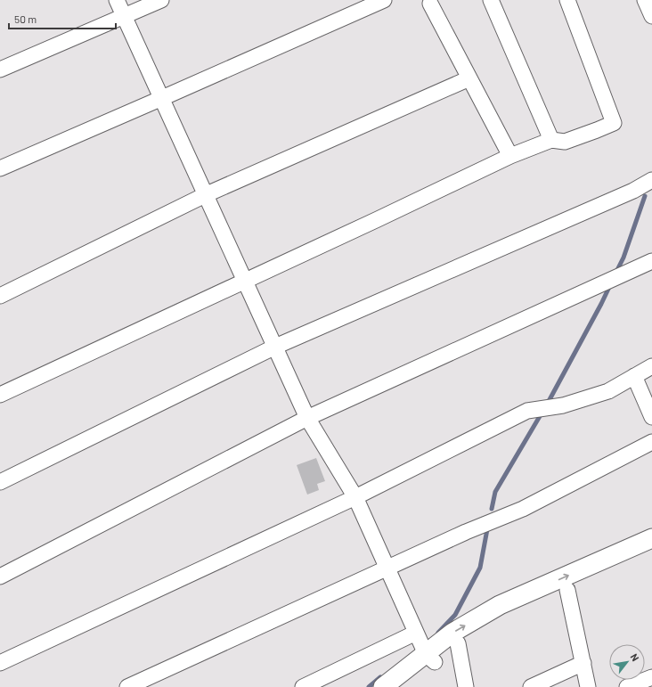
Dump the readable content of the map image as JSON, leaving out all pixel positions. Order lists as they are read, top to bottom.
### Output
{
  "scale_bar": "50 m",
  "north": "top right"
}
